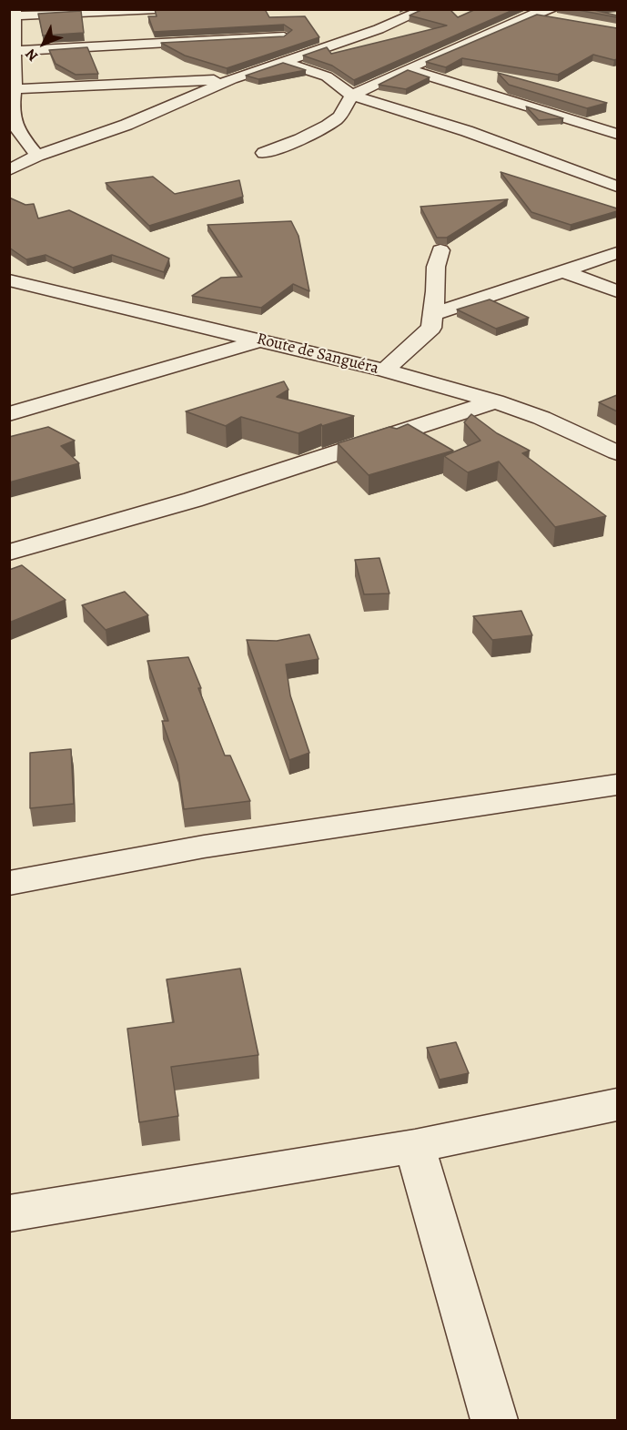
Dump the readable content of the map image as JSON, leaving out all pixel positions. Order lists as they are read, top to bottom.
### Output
{
  "streets": {
    "street": ["Route de Sanguéra"]
  },
  "north": "bottom left"
}
